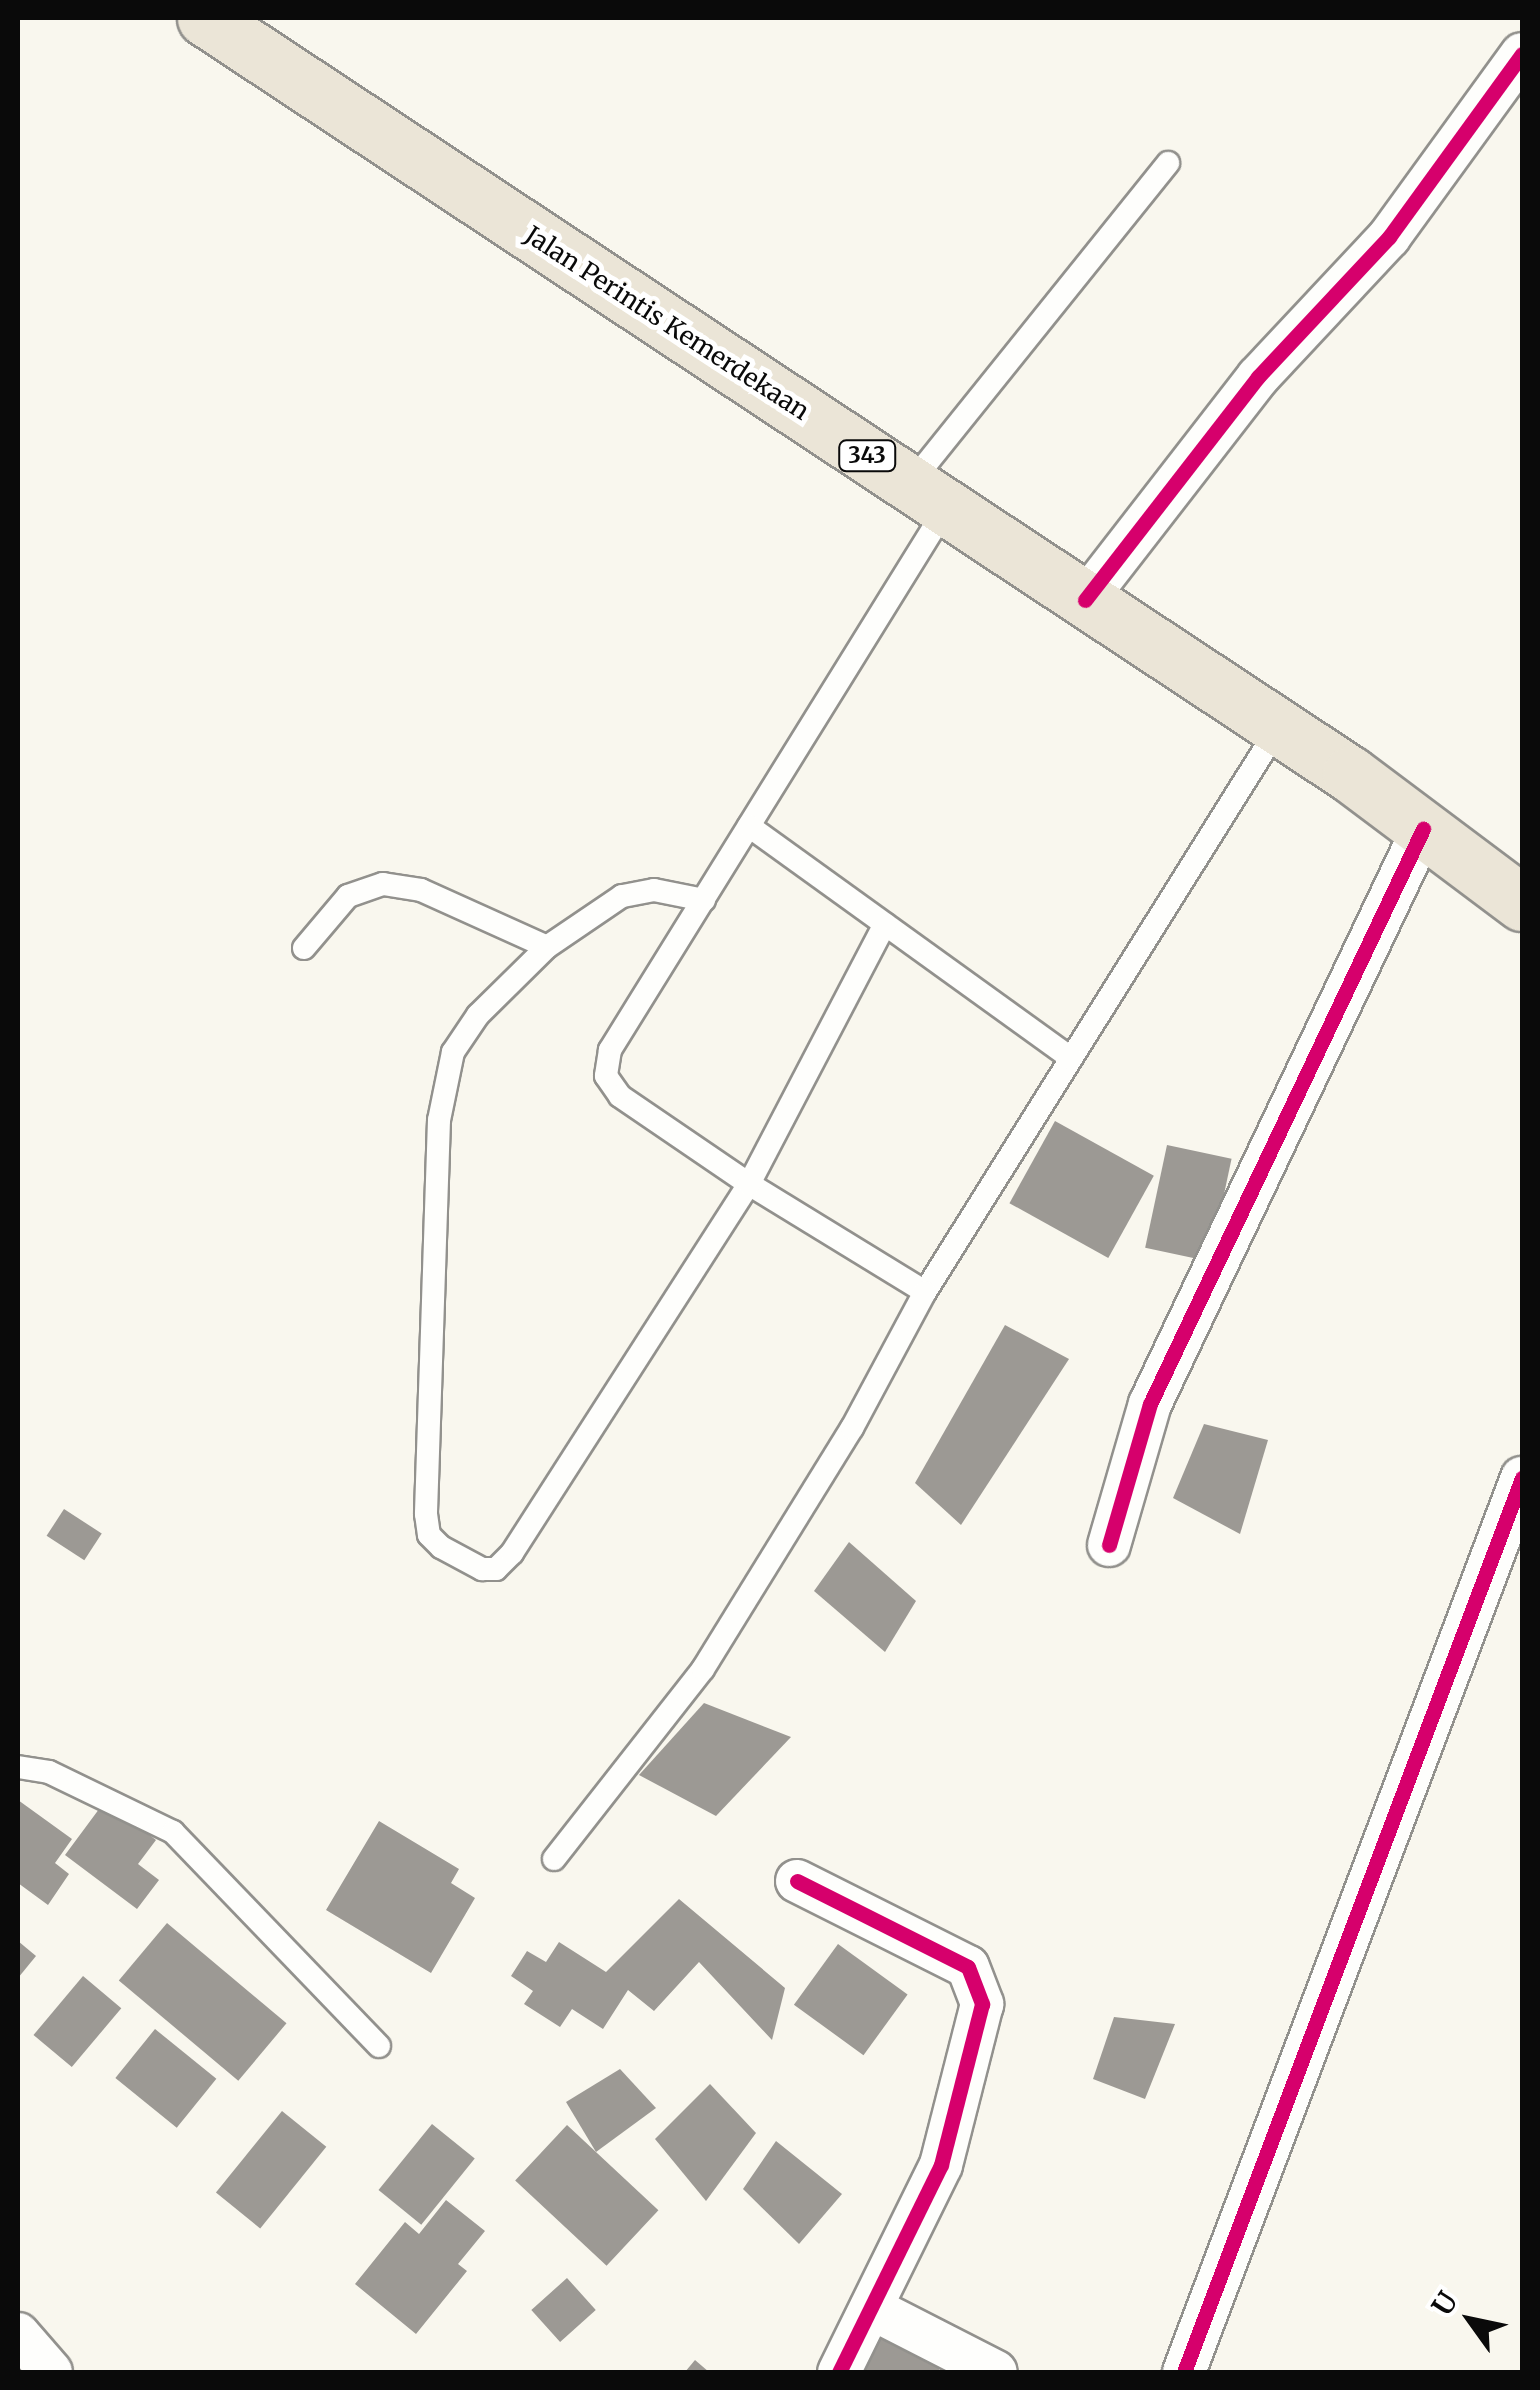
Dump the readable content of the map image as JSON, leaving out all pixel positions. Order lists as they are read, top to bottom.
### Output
{
  "streets": {
    "main road": ["Jalan Perintis Kemerdekaan", "343"]
  },
  "north": "top left"
}
